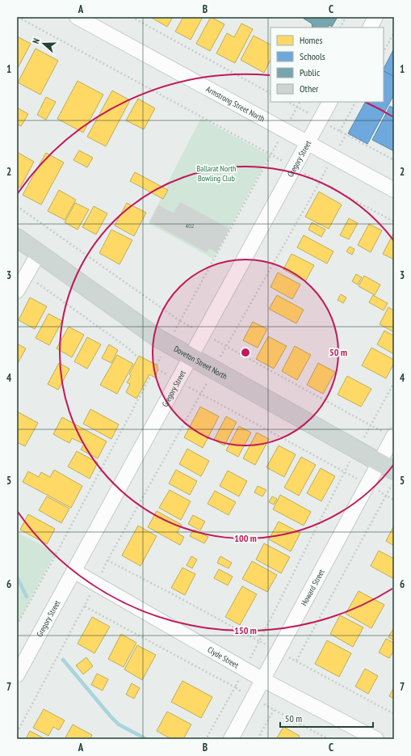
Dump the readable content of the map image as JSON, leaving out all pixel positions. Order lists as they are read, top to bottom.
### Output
{
  "streets": {
    "main road": ["Doveton Street North"],
    "street": [
      "Armstrong Street North",
      "Gregory Street",
      "Howard Street",
      "Clyde Street"
    ]
  },
  "crossings": [
    ["Armstrong Street North", "Gregory Street"],
    ["Gregory Street", "Doveton Street North"],
    ["Gregory Street", "Clyde Street"],
    ["Doveton Street North", "Howard Street"],
    ["Howard Street", "Clyde Street"]
  ],
  "parks": ["Ballarat North Bowling Club"],
  "house_numbers": ["402"],
  "legend": [
    "Homes",
    "Schools",
    "Public",
    "Other"
  ],
  "scale_bar": "50 m",
  "north": "left",
  "grid": {
    "columns": ["A", "B", "C"],
    "rows": [
      "1",
      "2",
      "3",
      "4",
      "5",
      "6",
      "7"
    ]
  },
  "rings": ["50 m", "100 m", "150 m"]
}
